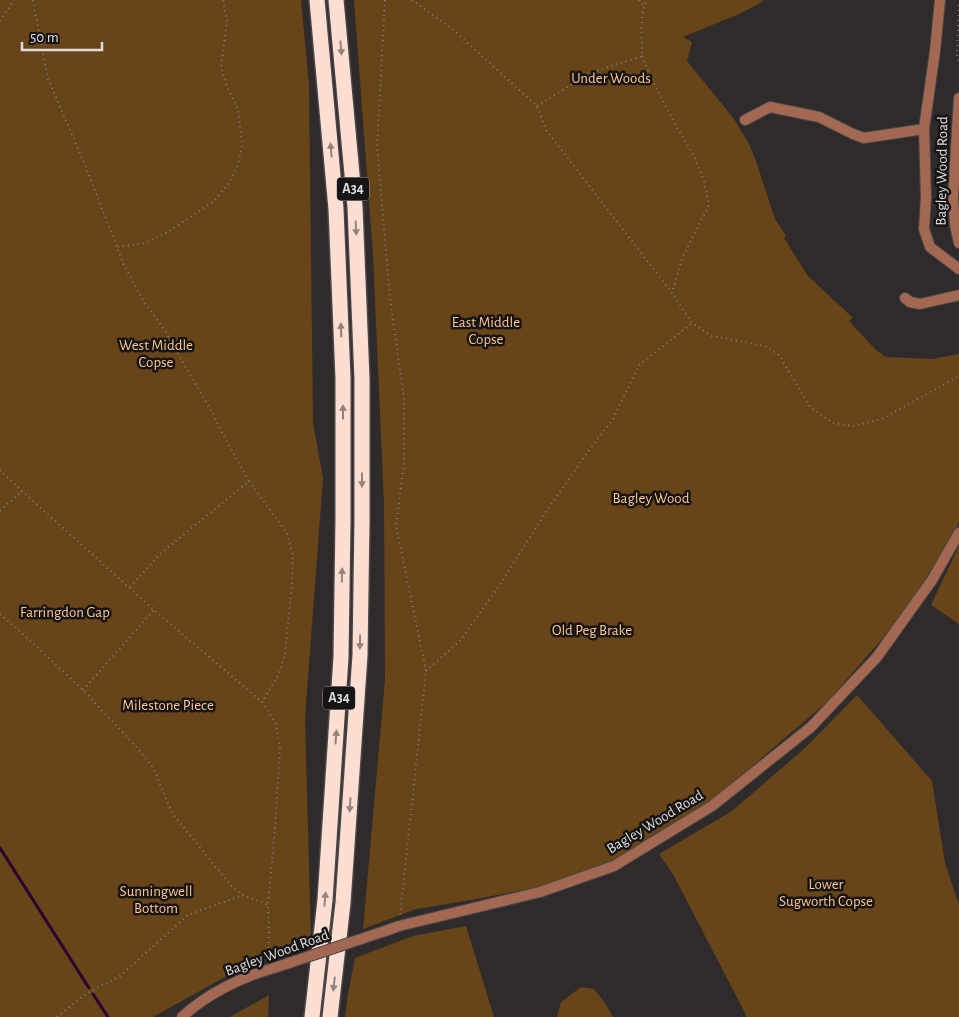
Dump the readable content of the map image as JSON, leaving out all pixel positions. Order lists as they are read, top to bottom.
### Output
{
  "streets": {
    "highway": ["A34"],
    "street": ["Bagley Wood Road"]
  },
  "parks": [
    "Under Woods",
    "East Middle Copse",
    "West Middle Copse",
    "Bagley Wood",
    "Farringdon Gap",
    "Old Peg Brake",
    "Milestone Piece",
    "Lower Sugworth Copse",
    "Sunningwell Bottom"
  ],
  "scale_bar": "50 m"
}
